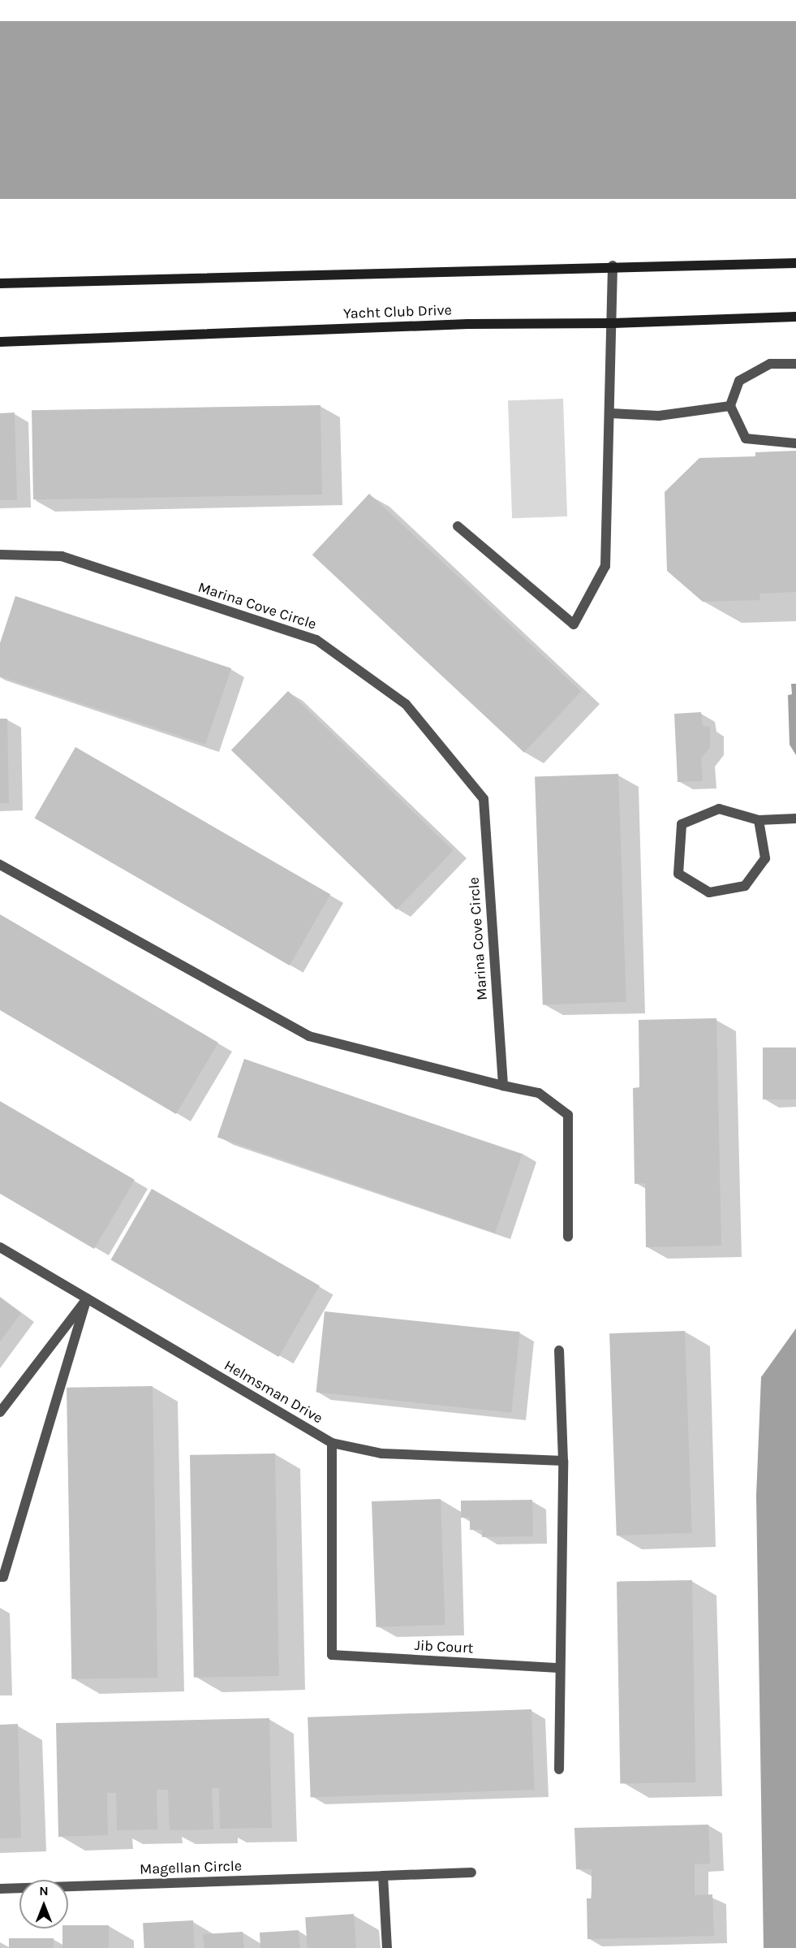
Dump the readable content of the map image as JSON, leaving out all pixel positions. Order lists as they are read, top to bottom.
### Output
{
  "streets": {
    "street": [
      "Yacht Club Drive",
      "Marina Cove Circle",
      "Helmsman Drive",
      "Jib Court",
      "Magellan Circle"
    ]
  },
  "crossings": [
    ["Helmsman Drive", "Jib Court"]
  ],
  "north": "top"
}
